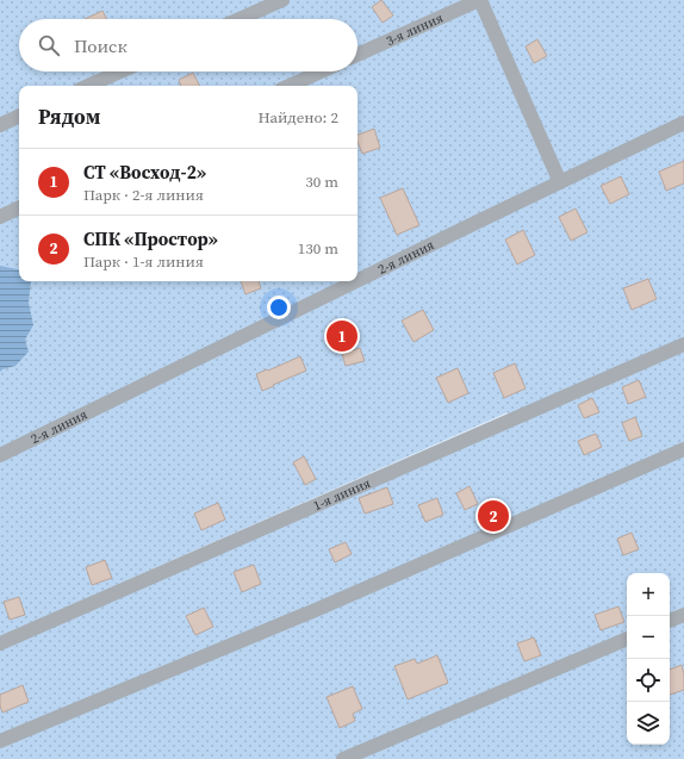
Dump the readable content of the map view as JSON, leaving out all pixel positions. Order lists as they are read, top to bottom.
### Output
{
  "streets": {
    "street": ["3-я линия", "2-я линия", "1-я линия"]
  },
  "page": {
    "search": "Поиск",
    "heading": ["Рядом", "Найдено: 2"],
    "list": [
      {
        "mark": "1",
        "name": "СТ «Восход-2»",
        "note": "Парк · 2-я линия",
        "value": "30 m"
      },
      {
        "mark": "2",
        "name": "СПК «Простор»",
        "note": "Парк · 1-я линия",
        "value": "130 m"
      }
    ],
    "pins": ["1", "2"],
    "map_buttons": ["+", "−"]
  }
}
